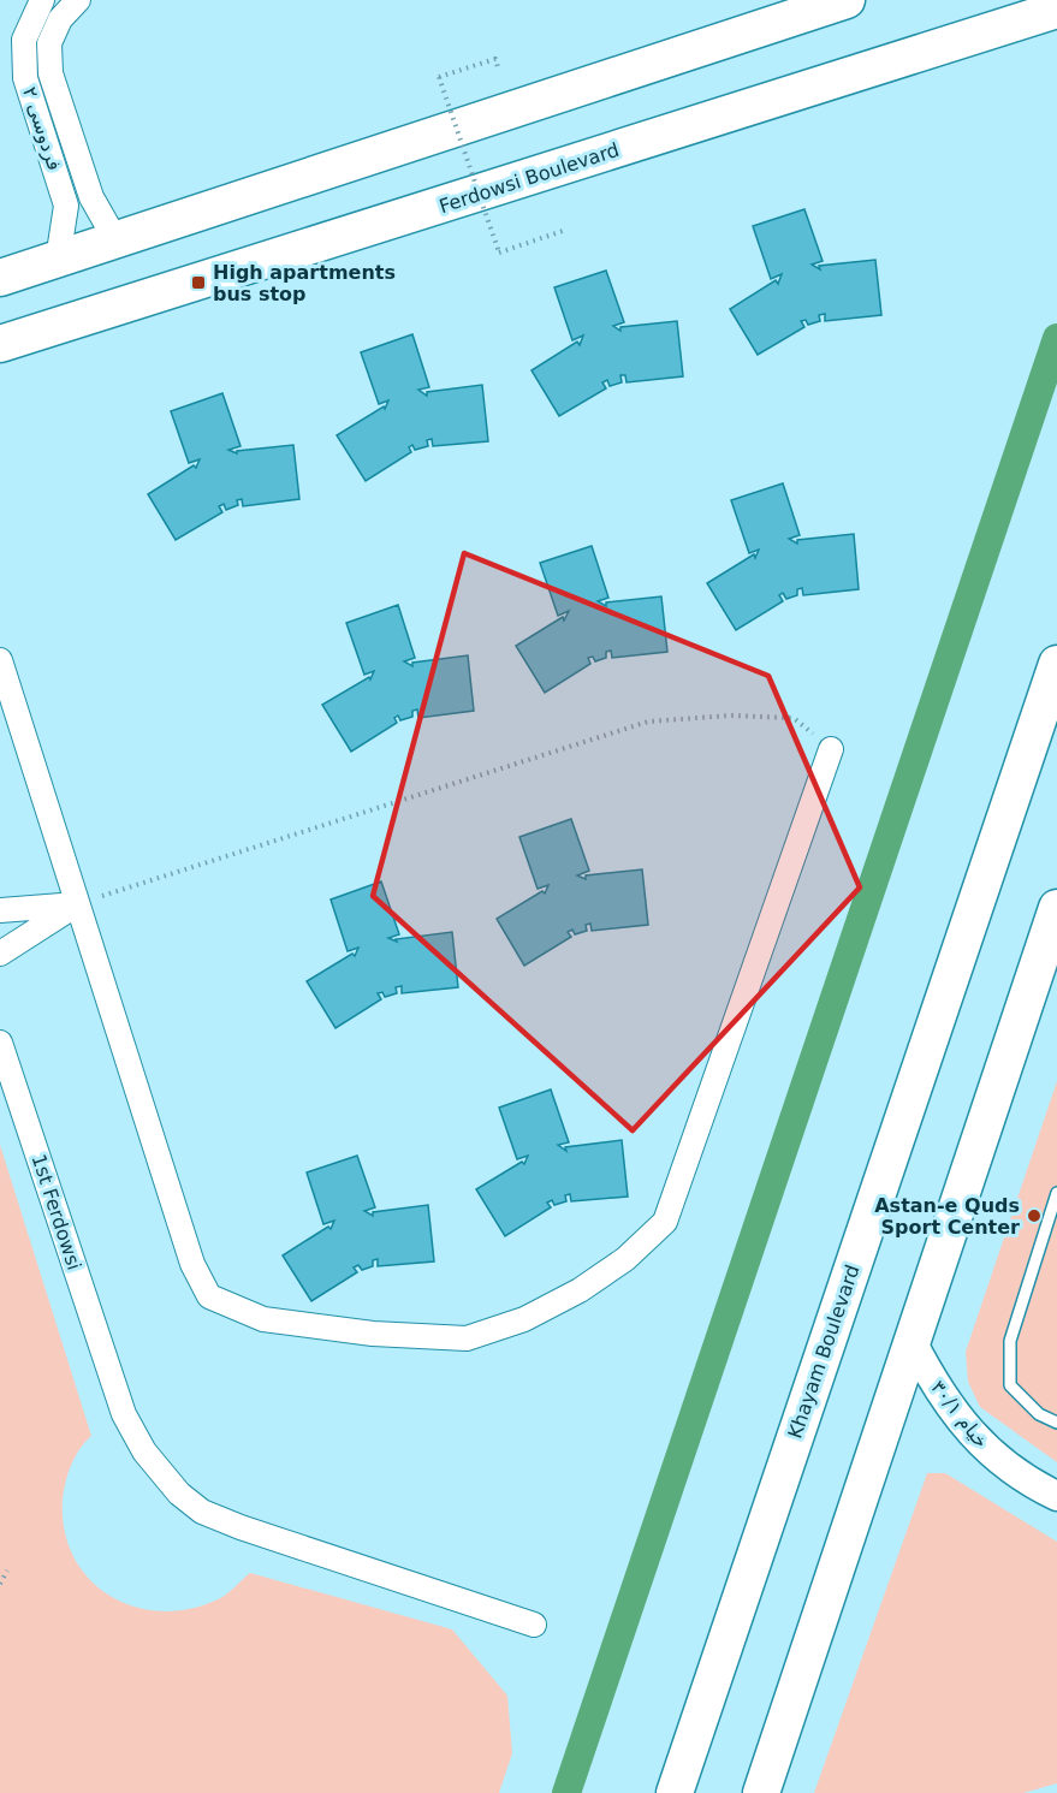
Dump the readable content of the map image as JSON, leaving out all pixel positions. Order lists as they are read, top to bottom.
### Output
{
  "streets": {
    "main road": ["Ferdowsi Boulevard", "Khayam Boulevard"],
    "street": ["فردوسی ۲", "1st Ferdowsi", "خیام ۳۰/۱"]
  },
  "places": {
    "transit": ["High apartments bus stop"],
    "other": ["Astan-e Quds Sport Center"]
  }
}
